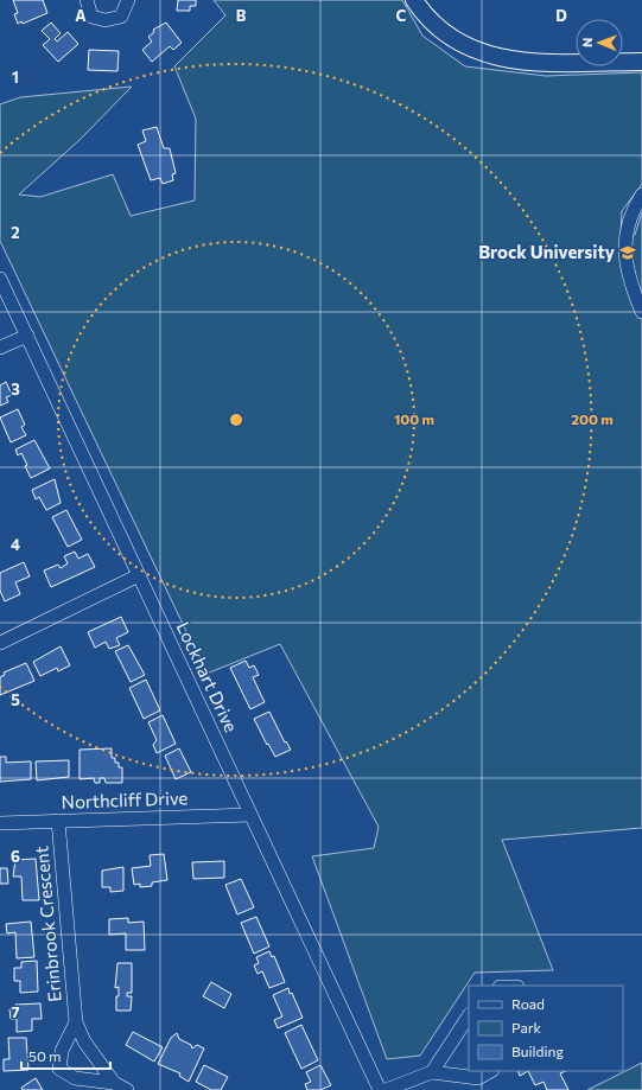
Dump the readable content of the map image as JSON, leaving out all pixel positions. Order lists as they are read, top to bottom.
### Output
{
  "streets": {
    "street": ["Lockhart Drive", "Northcliff Drive", "Erinbrook Crescent"]
  },
  "crossings": [
    ["Lockhart Drive", "Northcliff Drive"],
    ["Northcliff Drive", "Erinbrook Crescent"]
  ],
  "places": {
    "school or university": ["Brock University"]
  },
  "legend": ["Road", "Park", "Building"],
  "scale_bar": "50 m",
  "north": "left",
  "grid": {
    "columns": [
      "A",
      "B",
      "C",
      "D"
    ],
    "rows": [
      "1",
      "2",
      "3",
      "4",
      "5",
      "6",
      "7"
    ]
  },
  "rings": ["100 m", "200 m"]
}
